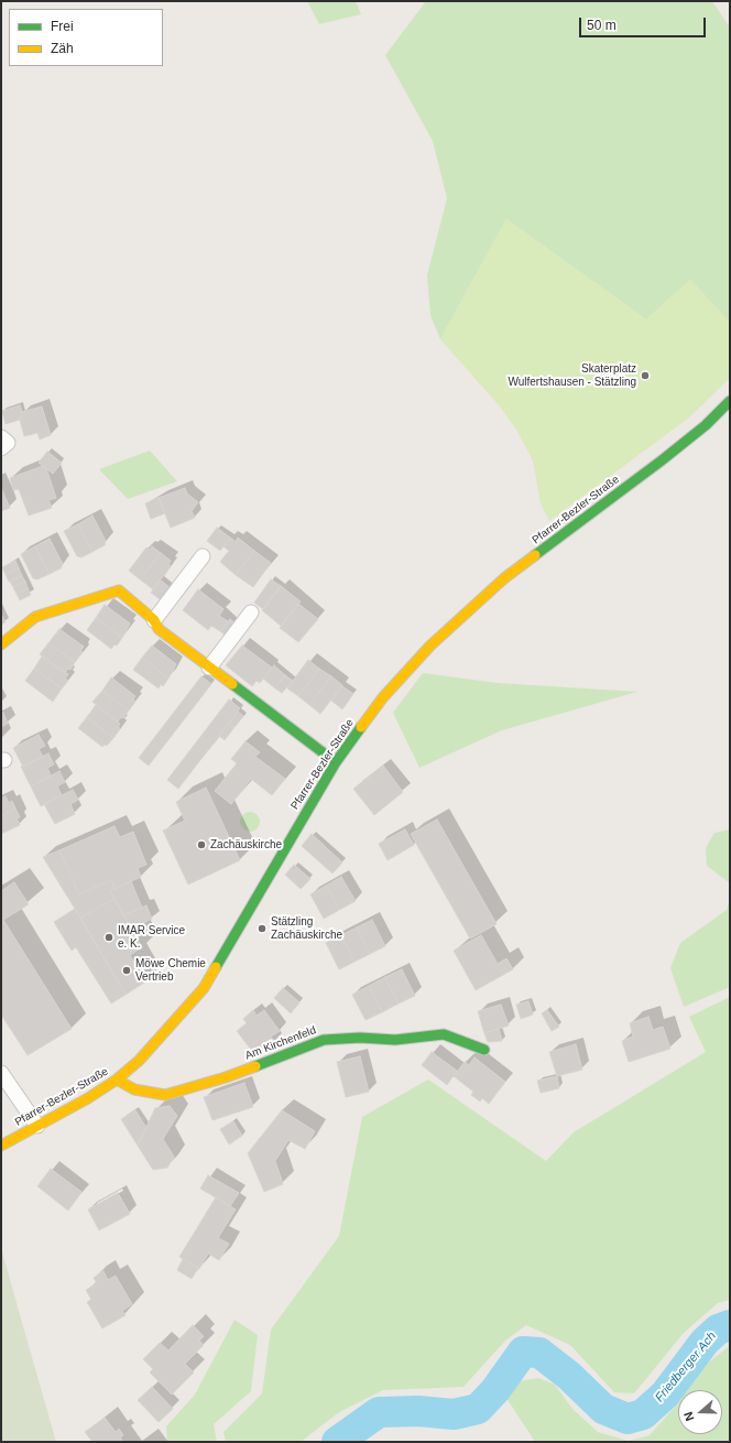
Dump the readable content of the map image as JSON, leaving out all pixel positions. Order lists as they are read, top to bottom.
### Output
{
  "streets": {
    "street": ["Pfarrer-Bezler-Straße", "Am Kirchenfeld"]
  },
  "crossings": [
    ["Pfarrer-Bezler-Straße", "Am Kirchenfeld"]
  ],
  "water": ["Friedberger Ach"],
  "places": [
    "Skaterplatz Wulfertshausen - Stätzling",
    "Zachäuskirche",
    "Stätzling Zachäuskirche",
    "IMAR Service e. K.",
    "Möwe Chemie Vertrieb"
  ],
  "legend": ["Frei", "Zäh"],
  "scale_bar": "50 m",
  "north": "left"
}
